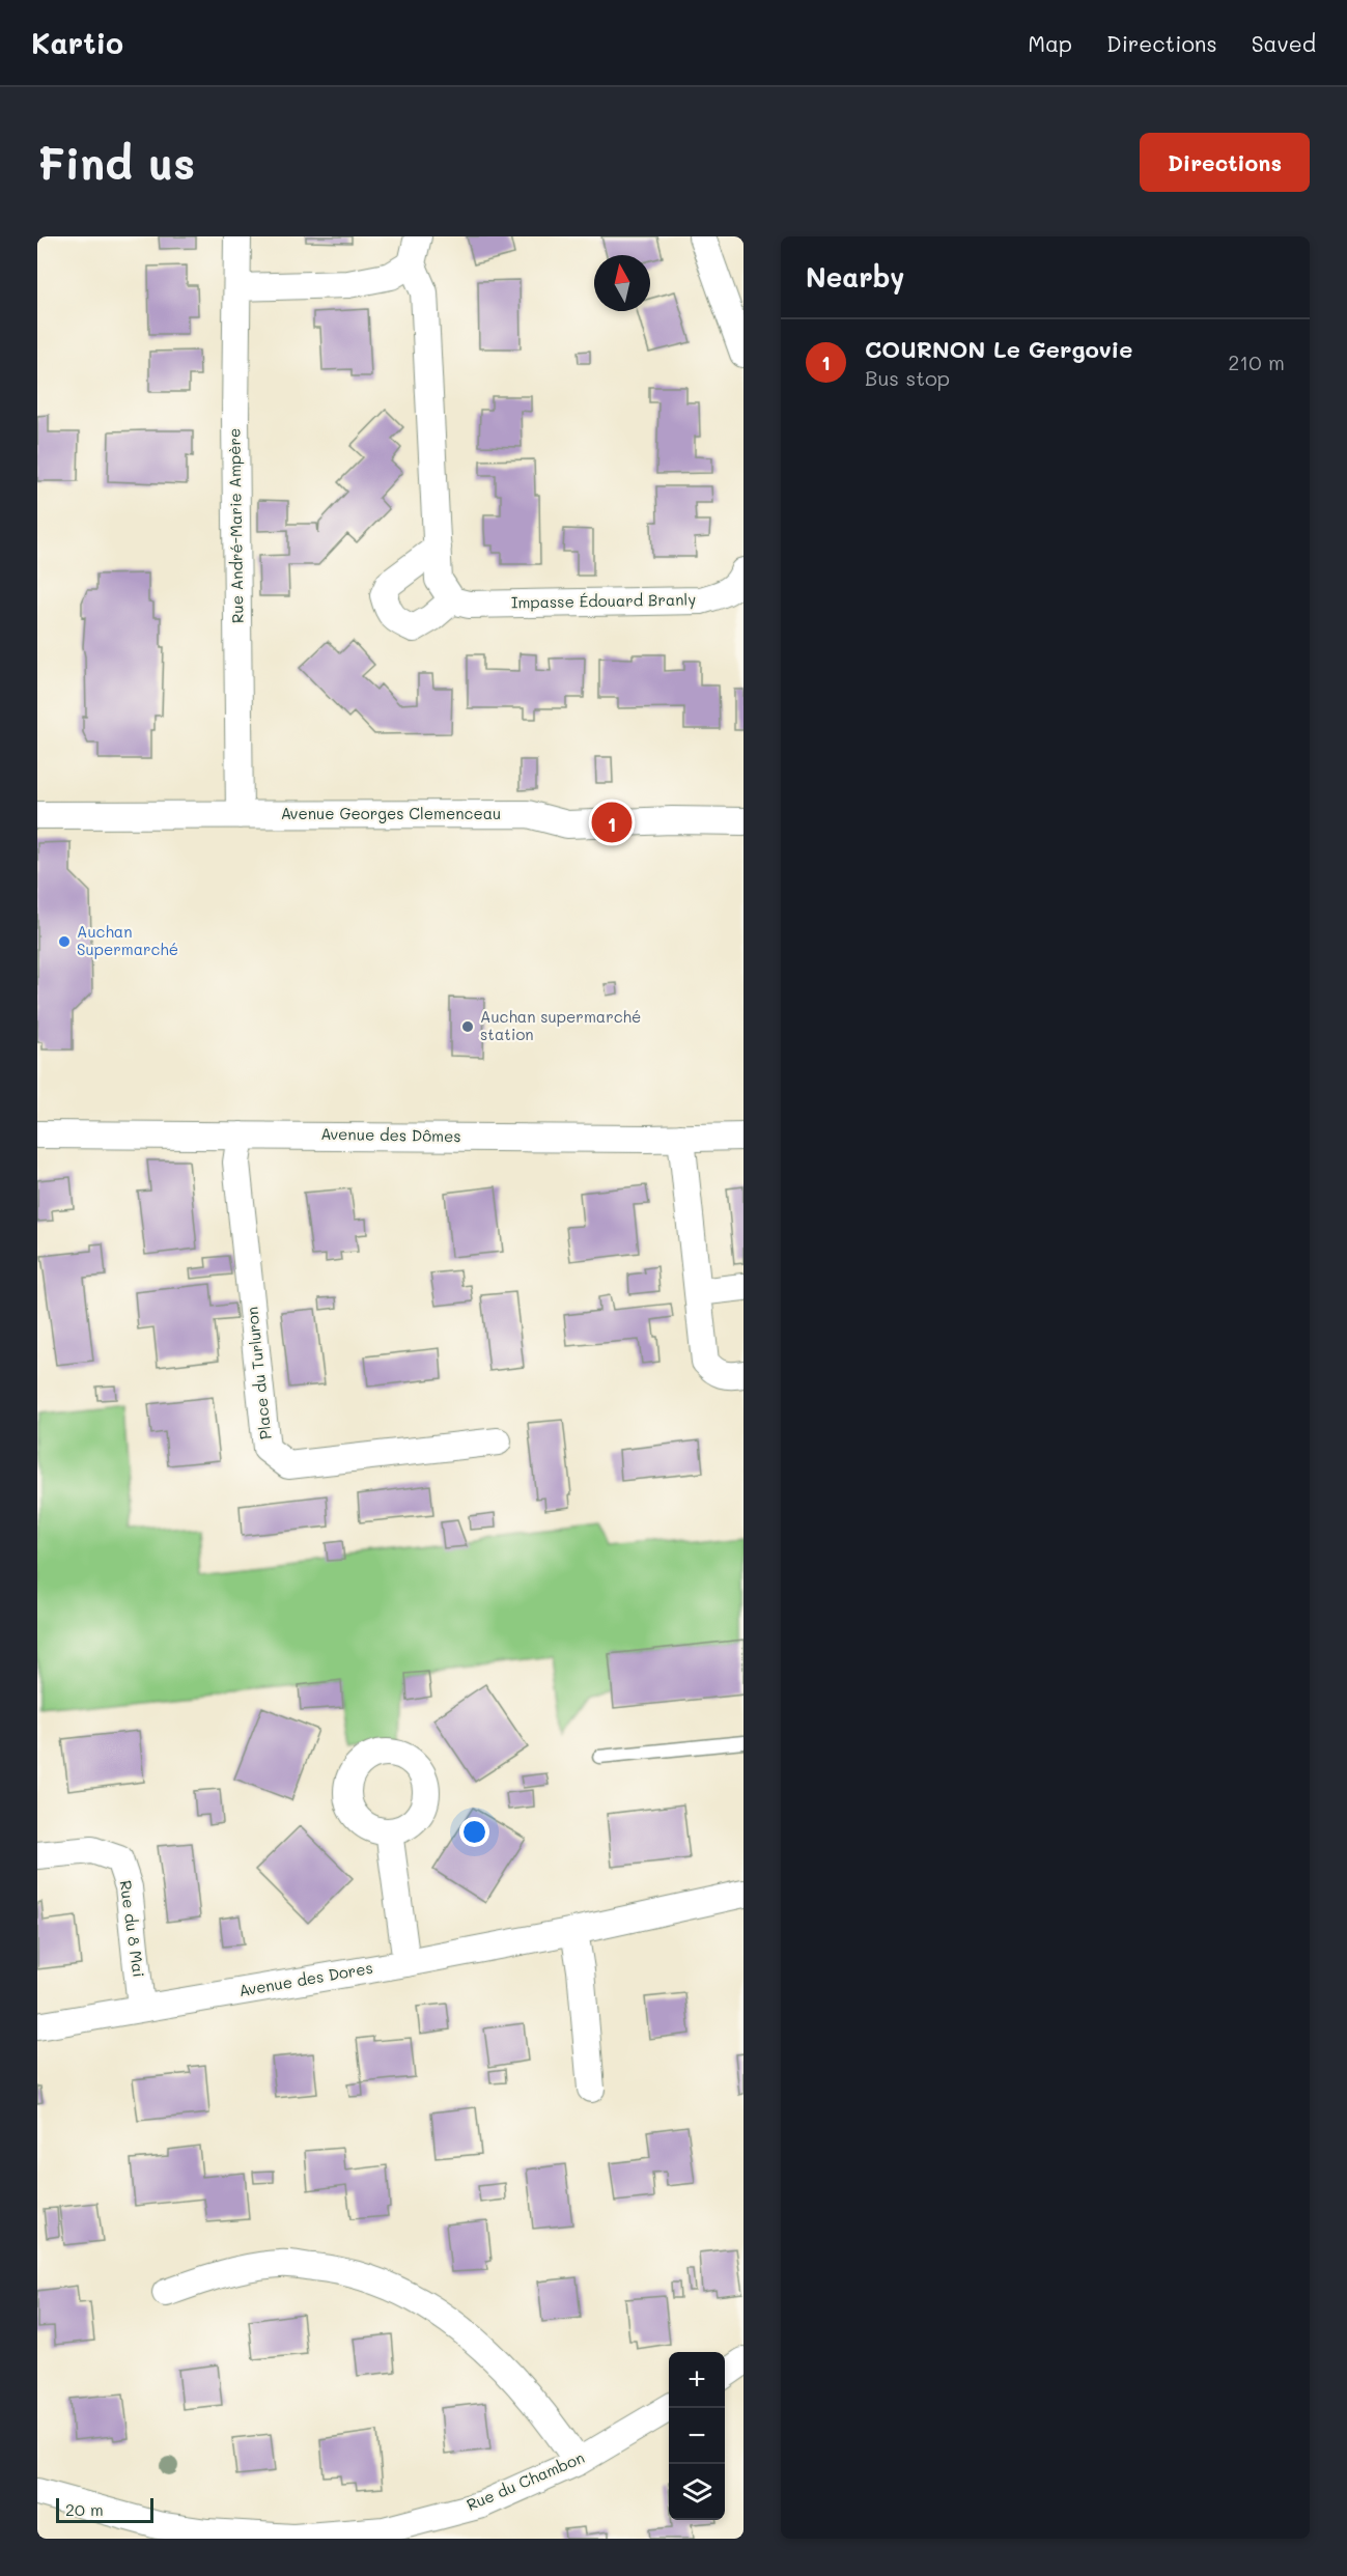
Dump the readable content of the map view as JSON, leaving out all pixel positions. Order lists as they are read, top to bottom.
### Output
{
  "streets": {
    "street": [
      "Rue André-Marie Ampère",
      "Impasse Édouard Branly",
      "Avenue Georges Clemenceau",
      "Avenue des Dômes",
      "Place du Turluron",
      "Rue du 8 Mai",
      "Avenue des Dores",
      "Rue du Chambon"
    ]
  },
  "crossings": [
    ["Rue André-Marie Ampère", "Avenue Georges Clemenceau"],
    ["Avenue des Dômes", "Place du Turluron"],
    ["Rue du 8 Mai", "Avenue des Dores"]
  ],
  "places": ["Auchan Supermarché", "Auchan supermarché station"],
  "scale_bar": "20 m",
  "north": "top",
  "page": {
    "header": "Kartio",
    "nav": ["Map", "Directions", "Saved"],
    "buttons": "Directions",
    "title": "Find us",
    "heading": "Nearby",
    "list": [
      {
        "mark": "1",
        "name": "COURNON Le Gergovie",
        "note": "Bus stop",
        "value": "210 m"
      }
    ],
    "pins": "1",
    "map_buttons": ["+", "−"],
    "scale": "20 m"
  }
}
